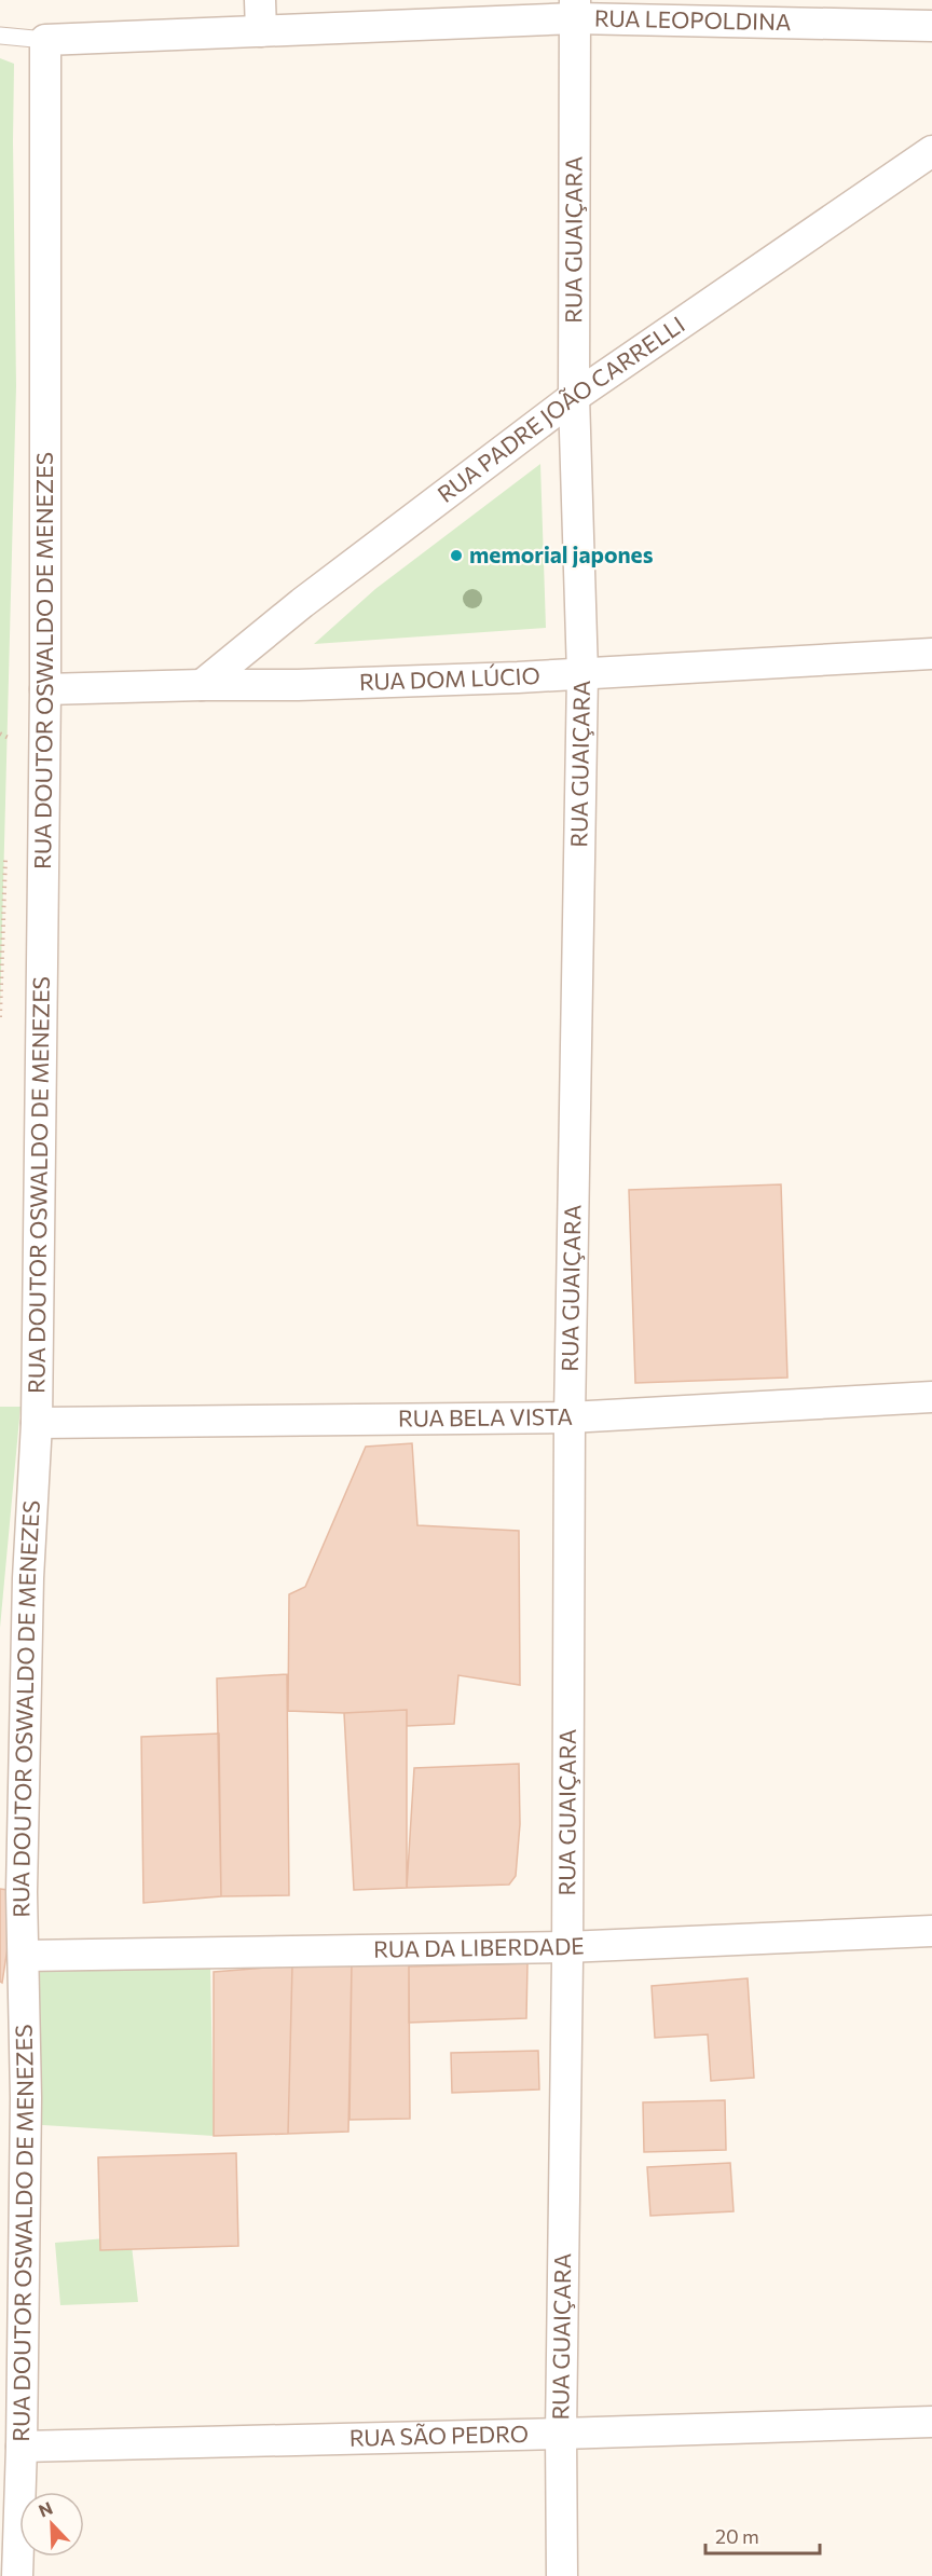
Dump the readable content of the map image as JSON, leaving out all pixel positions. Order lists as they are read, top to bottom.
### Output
{
  "streets": {
    "street": [
      "RUA LEOPOLDINA",
      "RUA GUAIÇARA",
      "RUA PADRE JOÃO CARRELLI",
      "RUA DOUTOR OSWALDO DE MENEZES",
      "RUA DOM LÚCIO",
      "RUA BELA VISTA",
      "RUA DA LIBERDADE",
      "RUA SÃO PEDRO"
    ]
  },
  "crossings": [
    ["RUA LEOPOLDINA", "RUA GUAIÇARA"],
    ["RUA GUAIÇARA", "RUA PADRE JOÃO CARRELLI"],
    ["RUA GUAIÇARA", "RUA DOM LÚCIO"],
    ["RUA GUAIÇARA", "RUA BELA VISTA"],
    ["RUA GUAIÇARA", "RUA DA LIBERDADE"],
    ["RUA GUAIÇARA", "RUA SÃO PEDRO"],
    ["RUA PADRE JOÃO CARRELLI", "RUA DOM LÚCIO"],
    ["RUA DOUTOR OSWALDO DE MENEZES", "RUA DOM LÚCIO"],
    ["RUA DOUTOR OSWALDO DE MENEZES", "RUA BELA VISTA"],
    ["RUA DOUTOR OSWALDO DE MENEZES", "RUA DA LIBERDADE"],
    ["RUA DOUTOR OSWALDO DE MENEZES", "RUA SÃO PEDRO"]
  ],
  "places": ["memorial japones"],
  "scale_bar": "20 m",
  "north": "top left"
}
